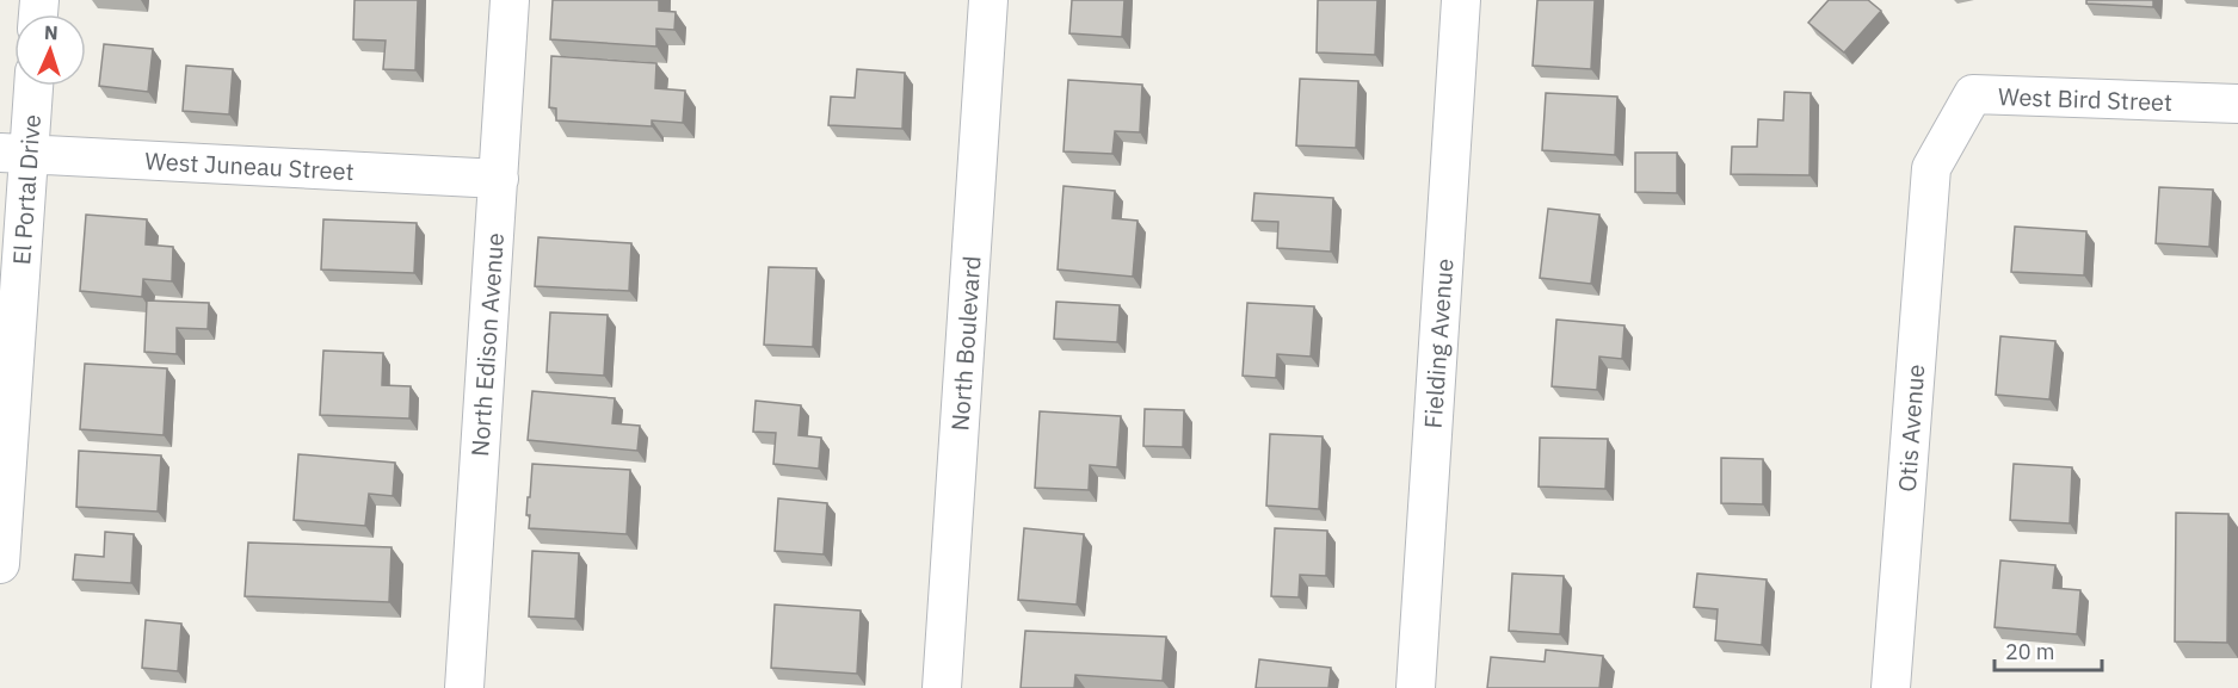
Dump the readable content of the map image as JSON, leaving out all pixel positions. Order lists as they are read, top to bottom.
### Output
{
  "streets": {
    "street": [
      "West Bird Street",
      "West Juneau Street",
      "El Portal Drive",
      "North Boulevard",
      "Fielding Avenue",
      "North Edison Avenue",
      "Otis Avenue"
    ]
  },
  "crossings": [
    ["West Bird Street", "Otis Avenue"],
    ["West Juneau Street", "El Portal Drive"],
    ["West Juneau Street", "North Edison Avenue"]
  ],
  "scale_bar": "20 m",
  "north": "top"
}
